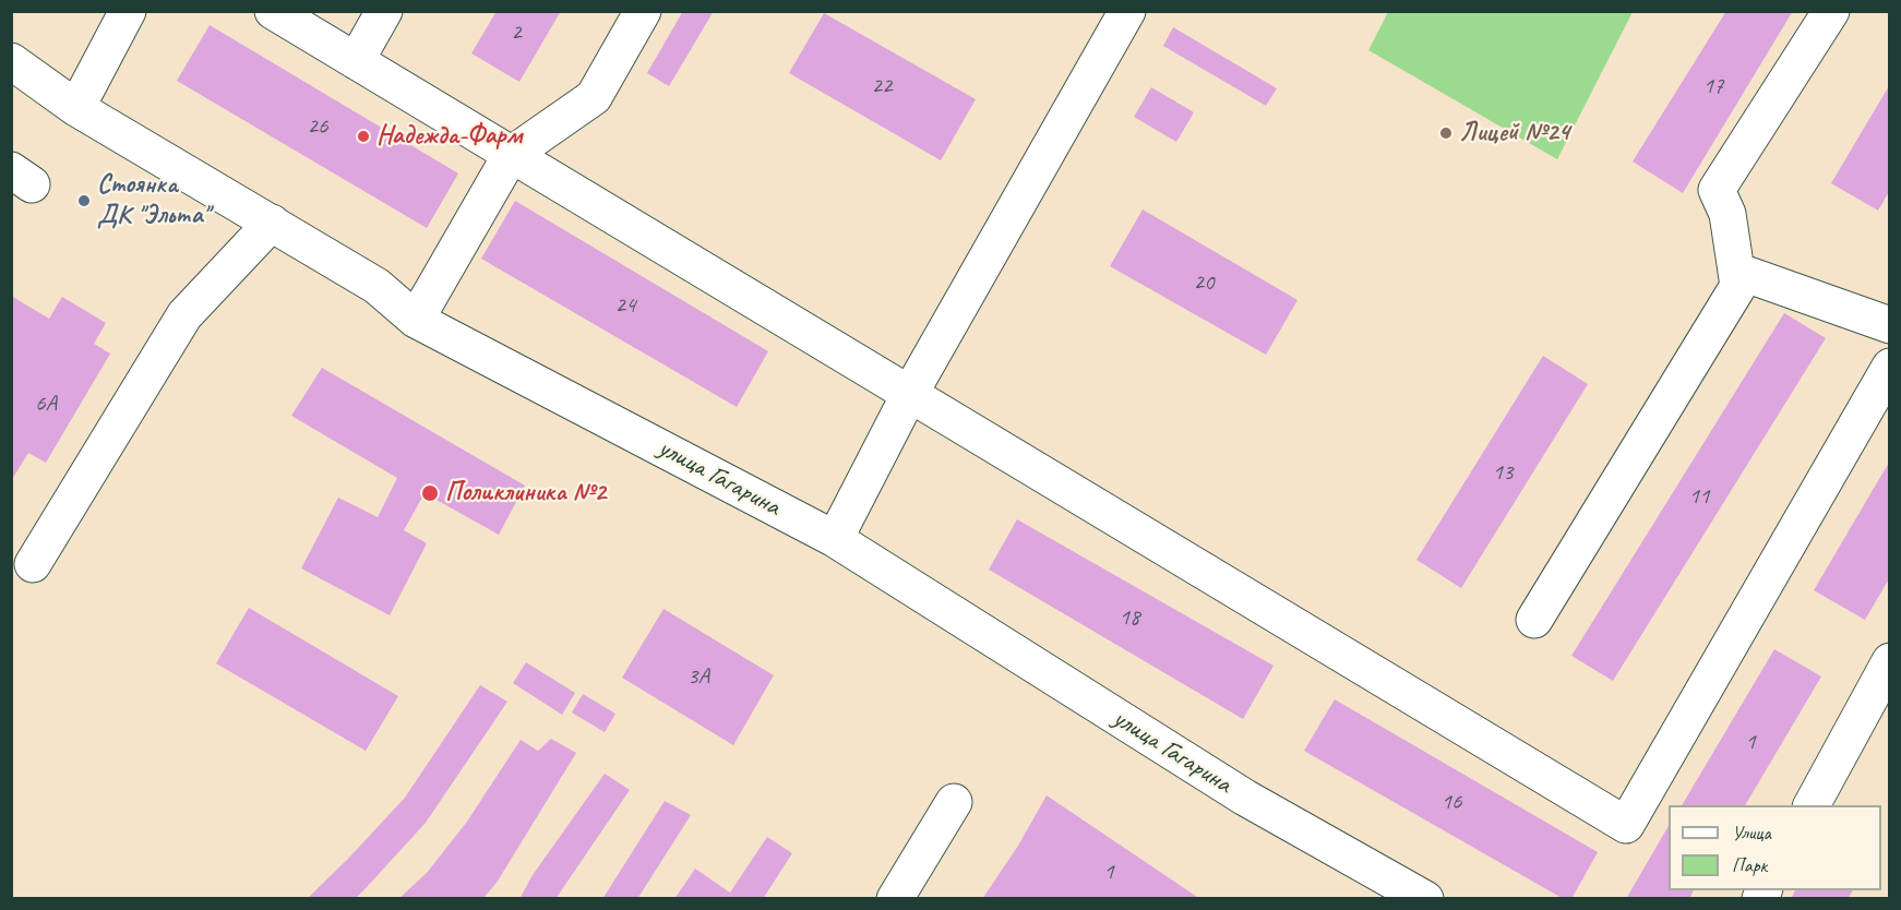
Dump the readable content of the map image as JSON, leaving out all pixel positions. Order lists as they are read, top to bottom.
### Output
{
  "streets": {
    "street": ["улица Гагарина"]
  },
  "places": [
    "Лицей №24",
    "Надежда-Фарм",
    "Стоянка ДК \"Эльта\"",
    "Поликлиника №2"
  ],
  "house_numbers": [
    "2",
    "22",
    "17",
    "26",
    "20",
    "24",
    "6А",
    "13",
    "11",
    "18",
    "3А",
    "1",
    "16",
    "1"
  ],
  "legend": ["Улица", "Парк"]
}
